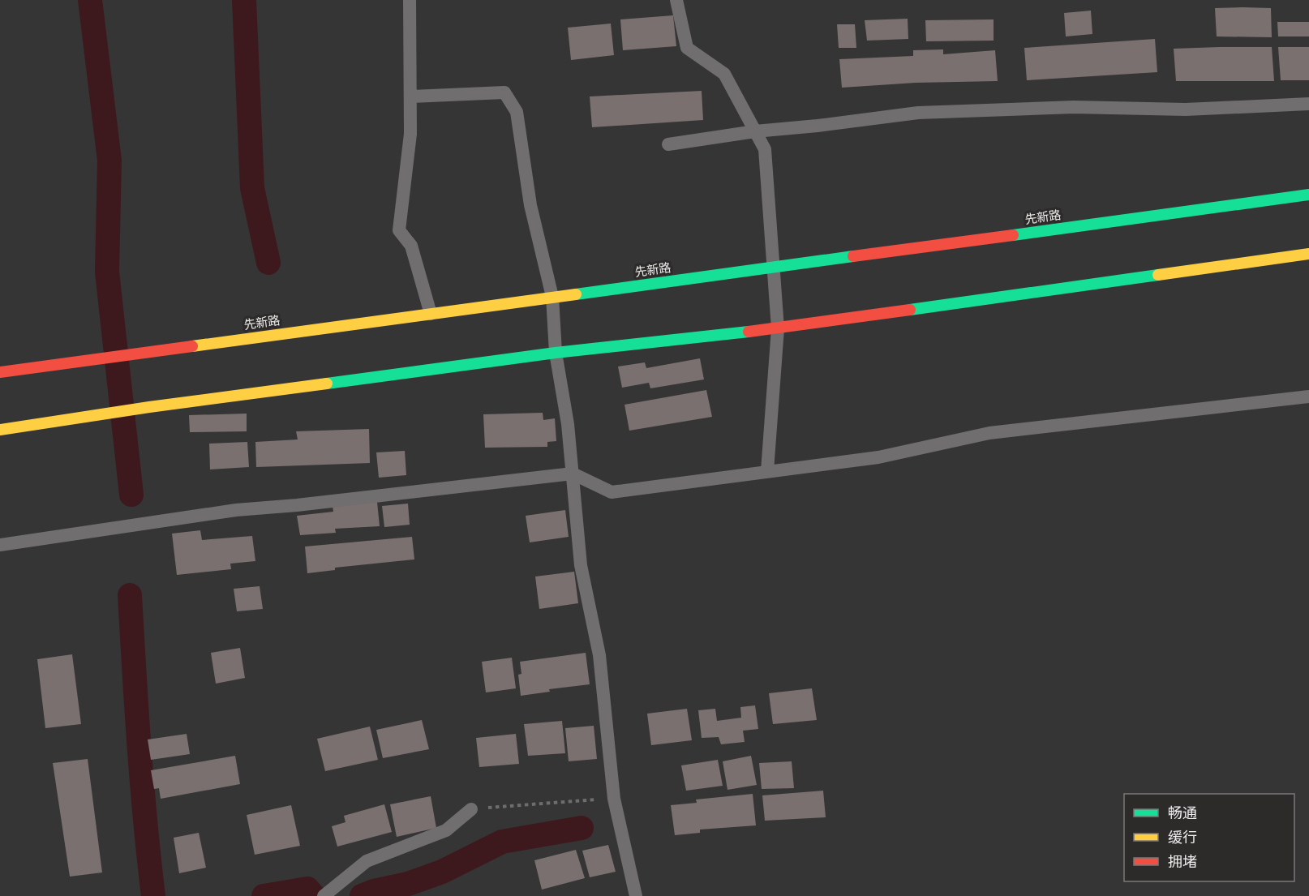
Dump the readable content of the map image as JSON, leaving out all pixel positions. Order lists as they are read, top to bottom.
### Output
{
  "streets": {
    "main road": ["先新路"]
  },
  "legend": ["畅通", "缓行", "拥堵"]
}
